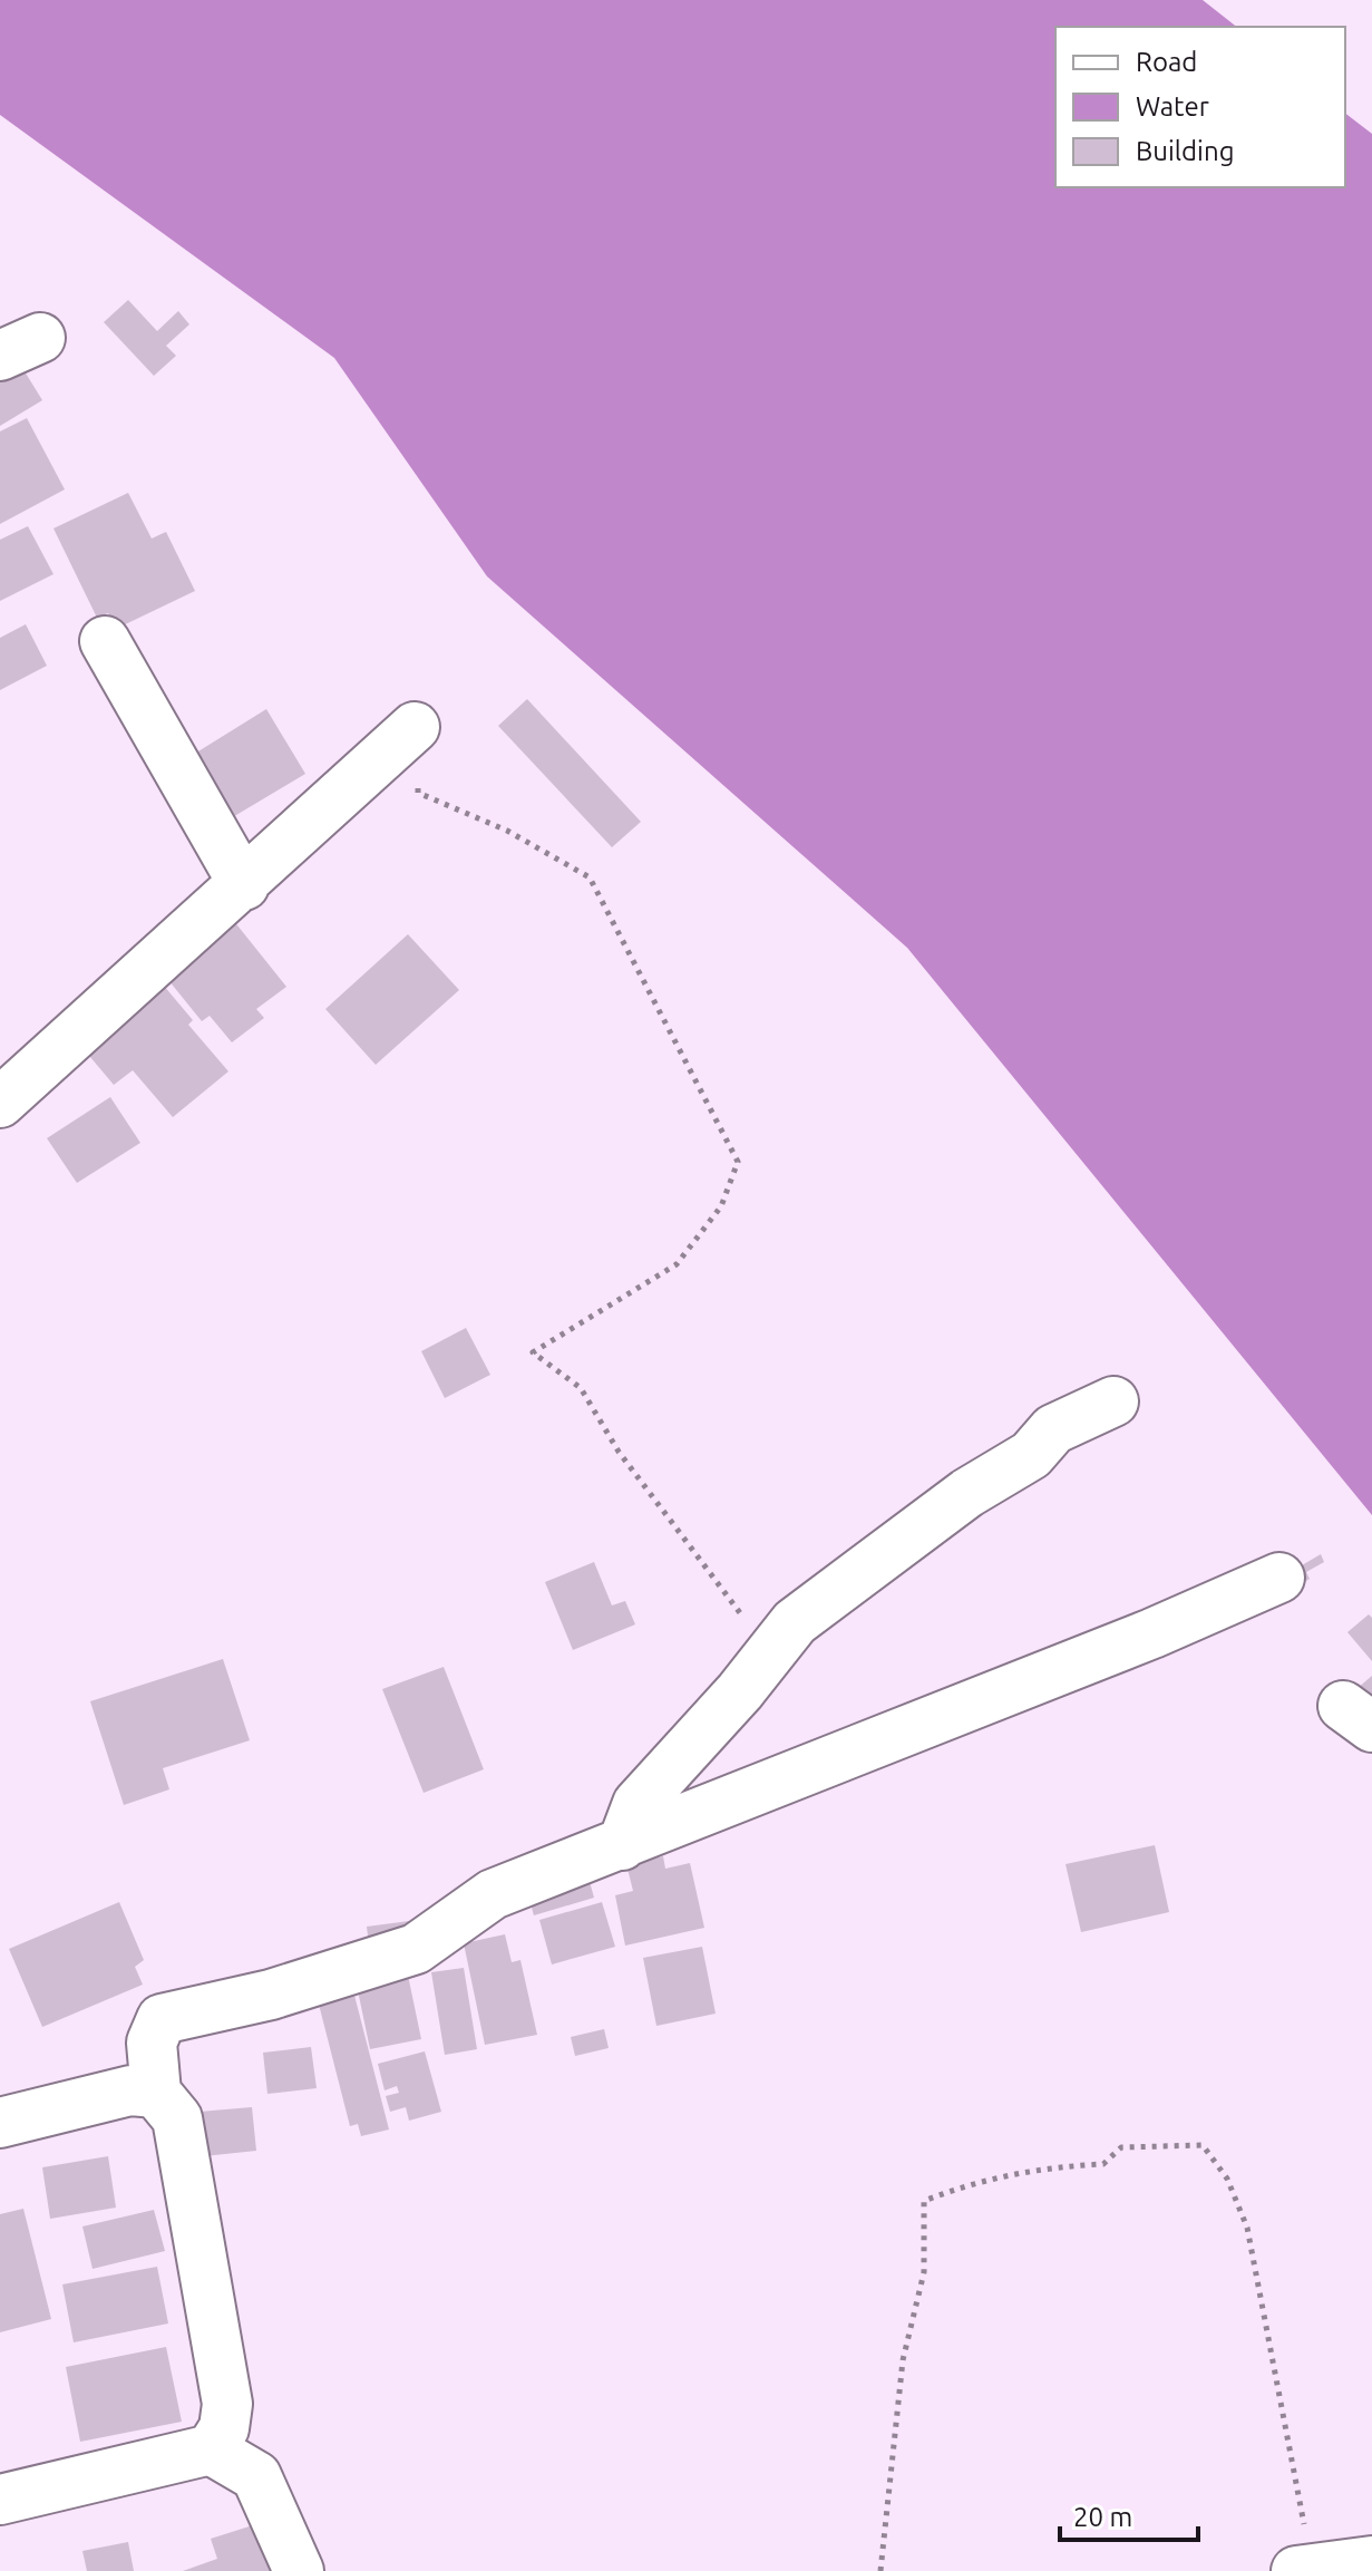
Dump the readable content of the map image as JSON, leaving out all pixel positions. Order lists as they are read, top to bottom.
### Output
{
  "legend": ["Road", "Water", "Building"],
  "scale_bar": "20 m"
}
